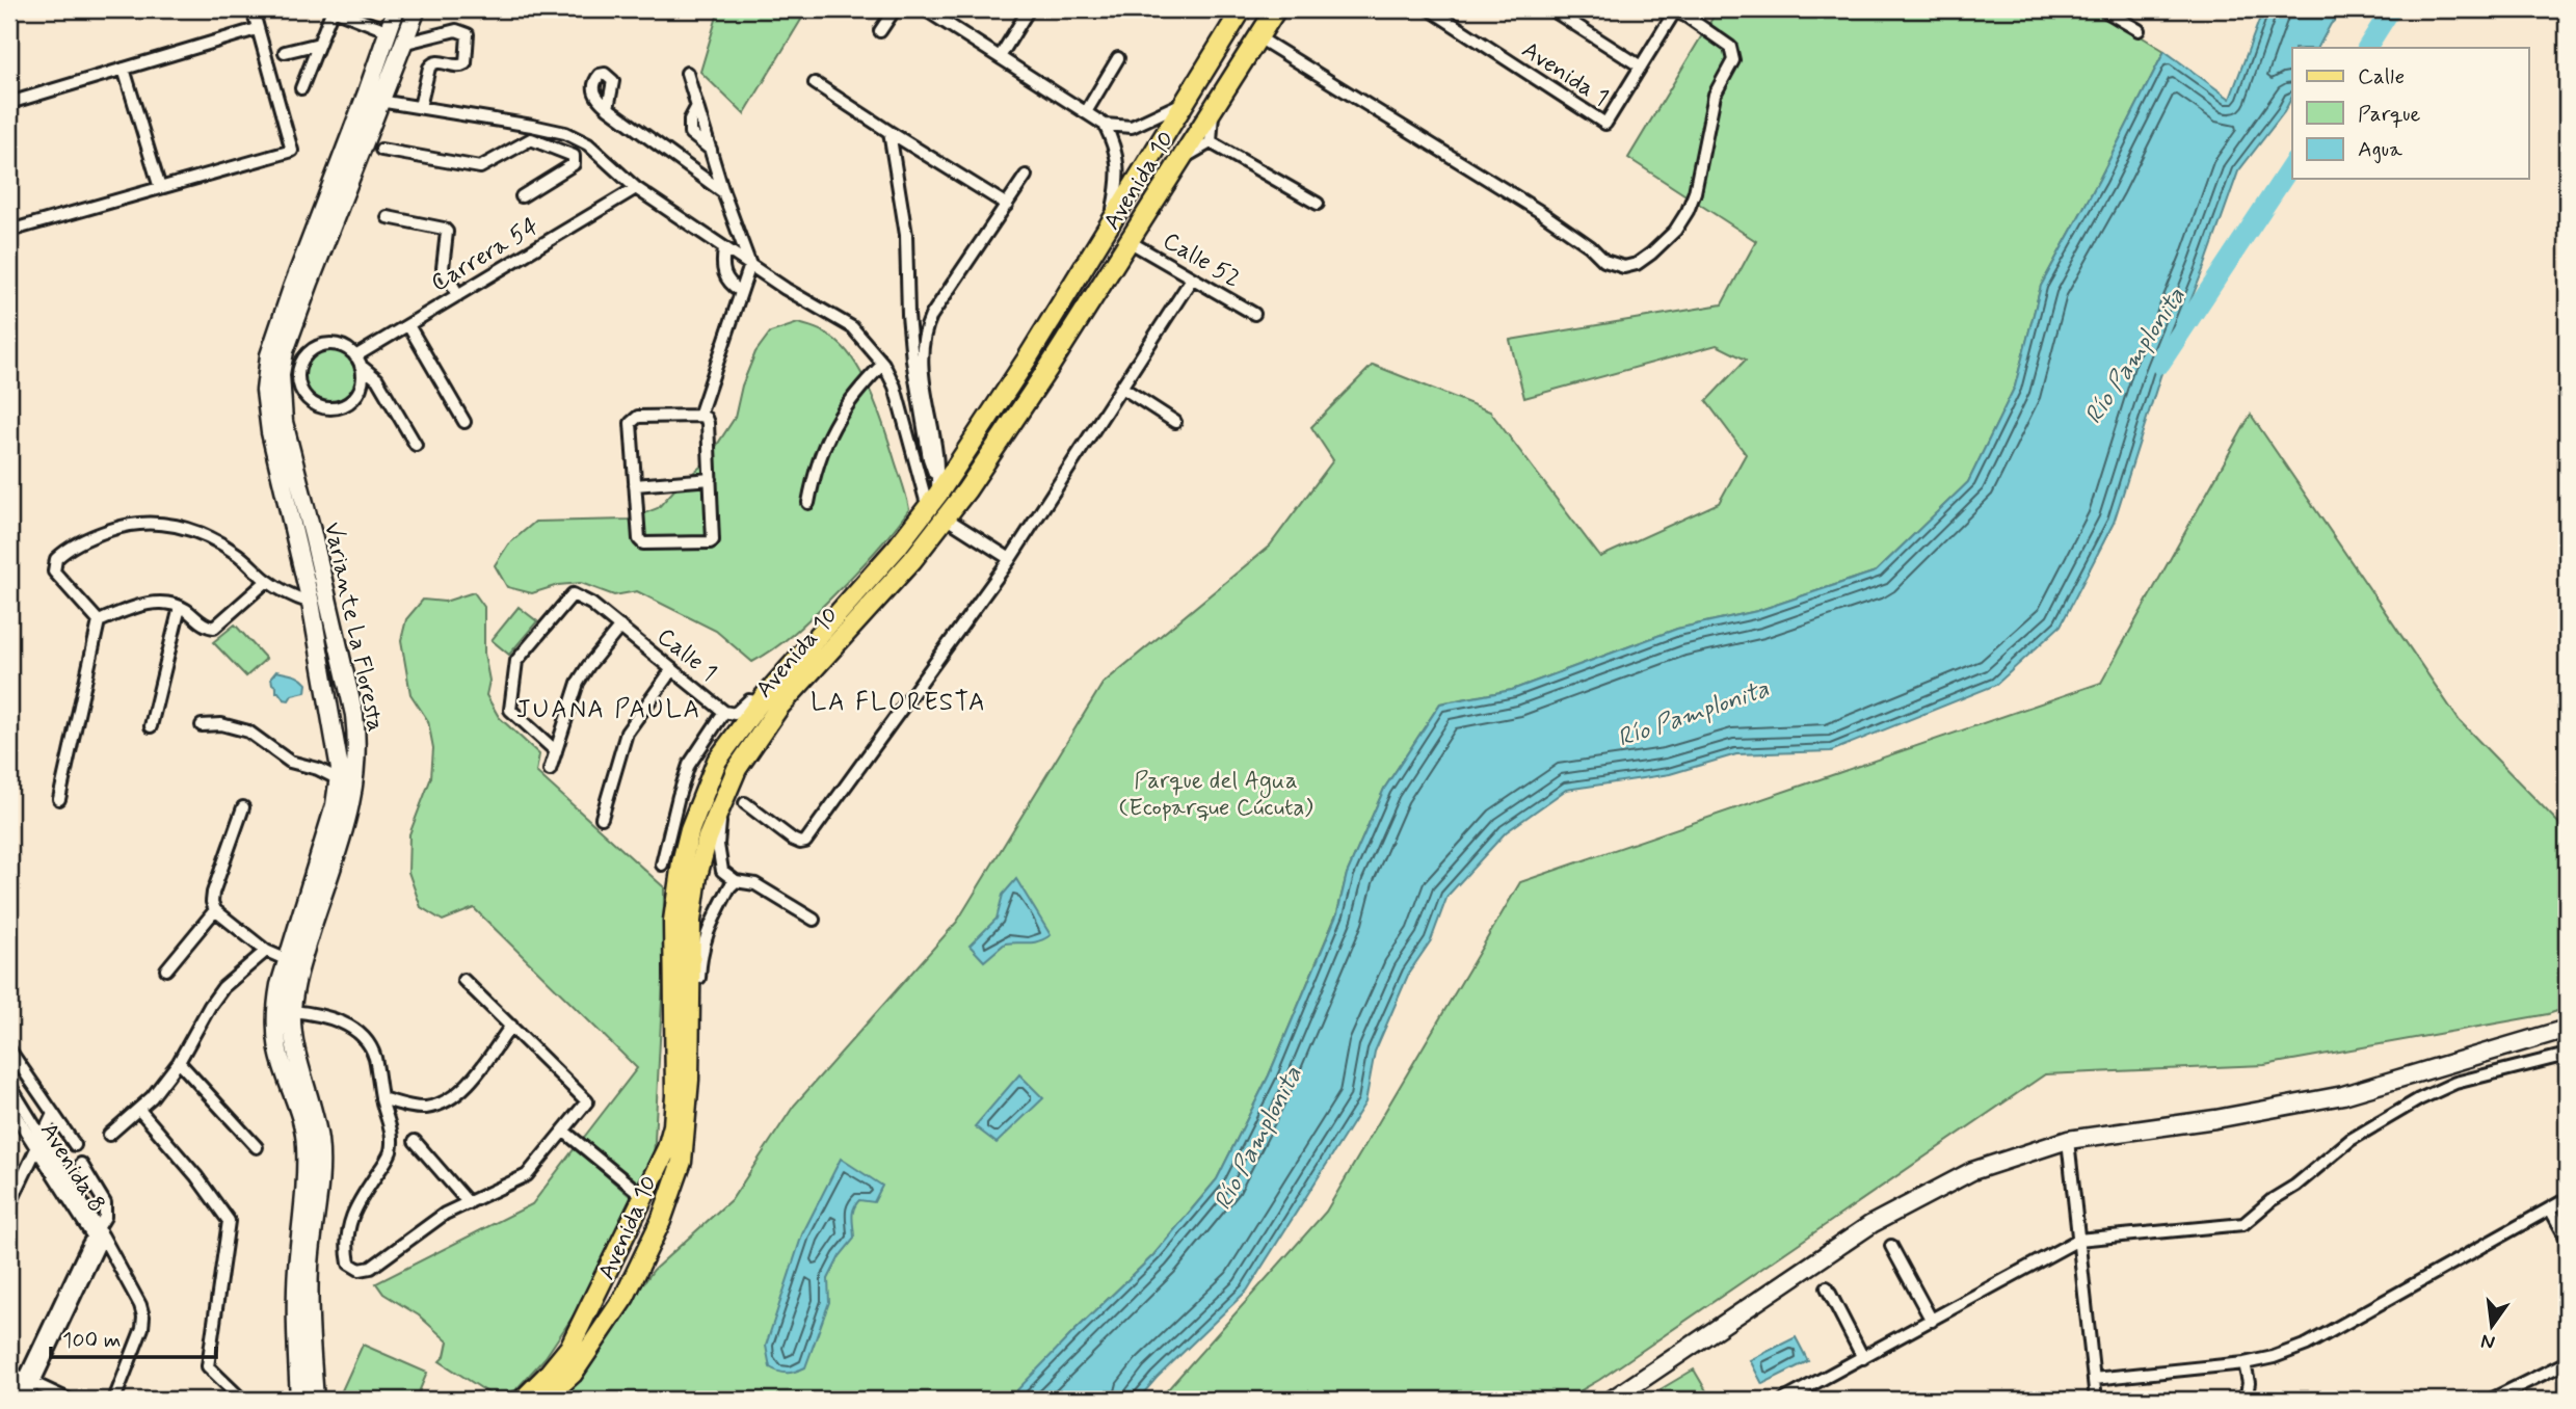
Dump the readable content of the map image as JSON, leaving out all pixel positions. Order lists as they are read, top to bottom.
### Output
{
  "streets": {
    "main road": ["Avenida 10", "Variante La Floresta"],
    "street": [
      "Avenida 1",
      "Carrera 54",
      "Calle 52",
      "Calle 1",
      "Avenida 8"
    ]
  },
  "crossings": [
    ["Avenida 10", "Calle 52"],
    ["Avenida 10", "Calle 1"]
  ],
  "districts": ["LA FLORESTA", "JUANA PAULA"],
  "water": ["Río Pamplonita"],
  "parks": ["Parque del Agua (Ecoparque Cúcuta)"],
  "legend": ["Calle", "Parque", "Agua"],
  "scale_bar": "100 m",
  "north": "bottom"
}
